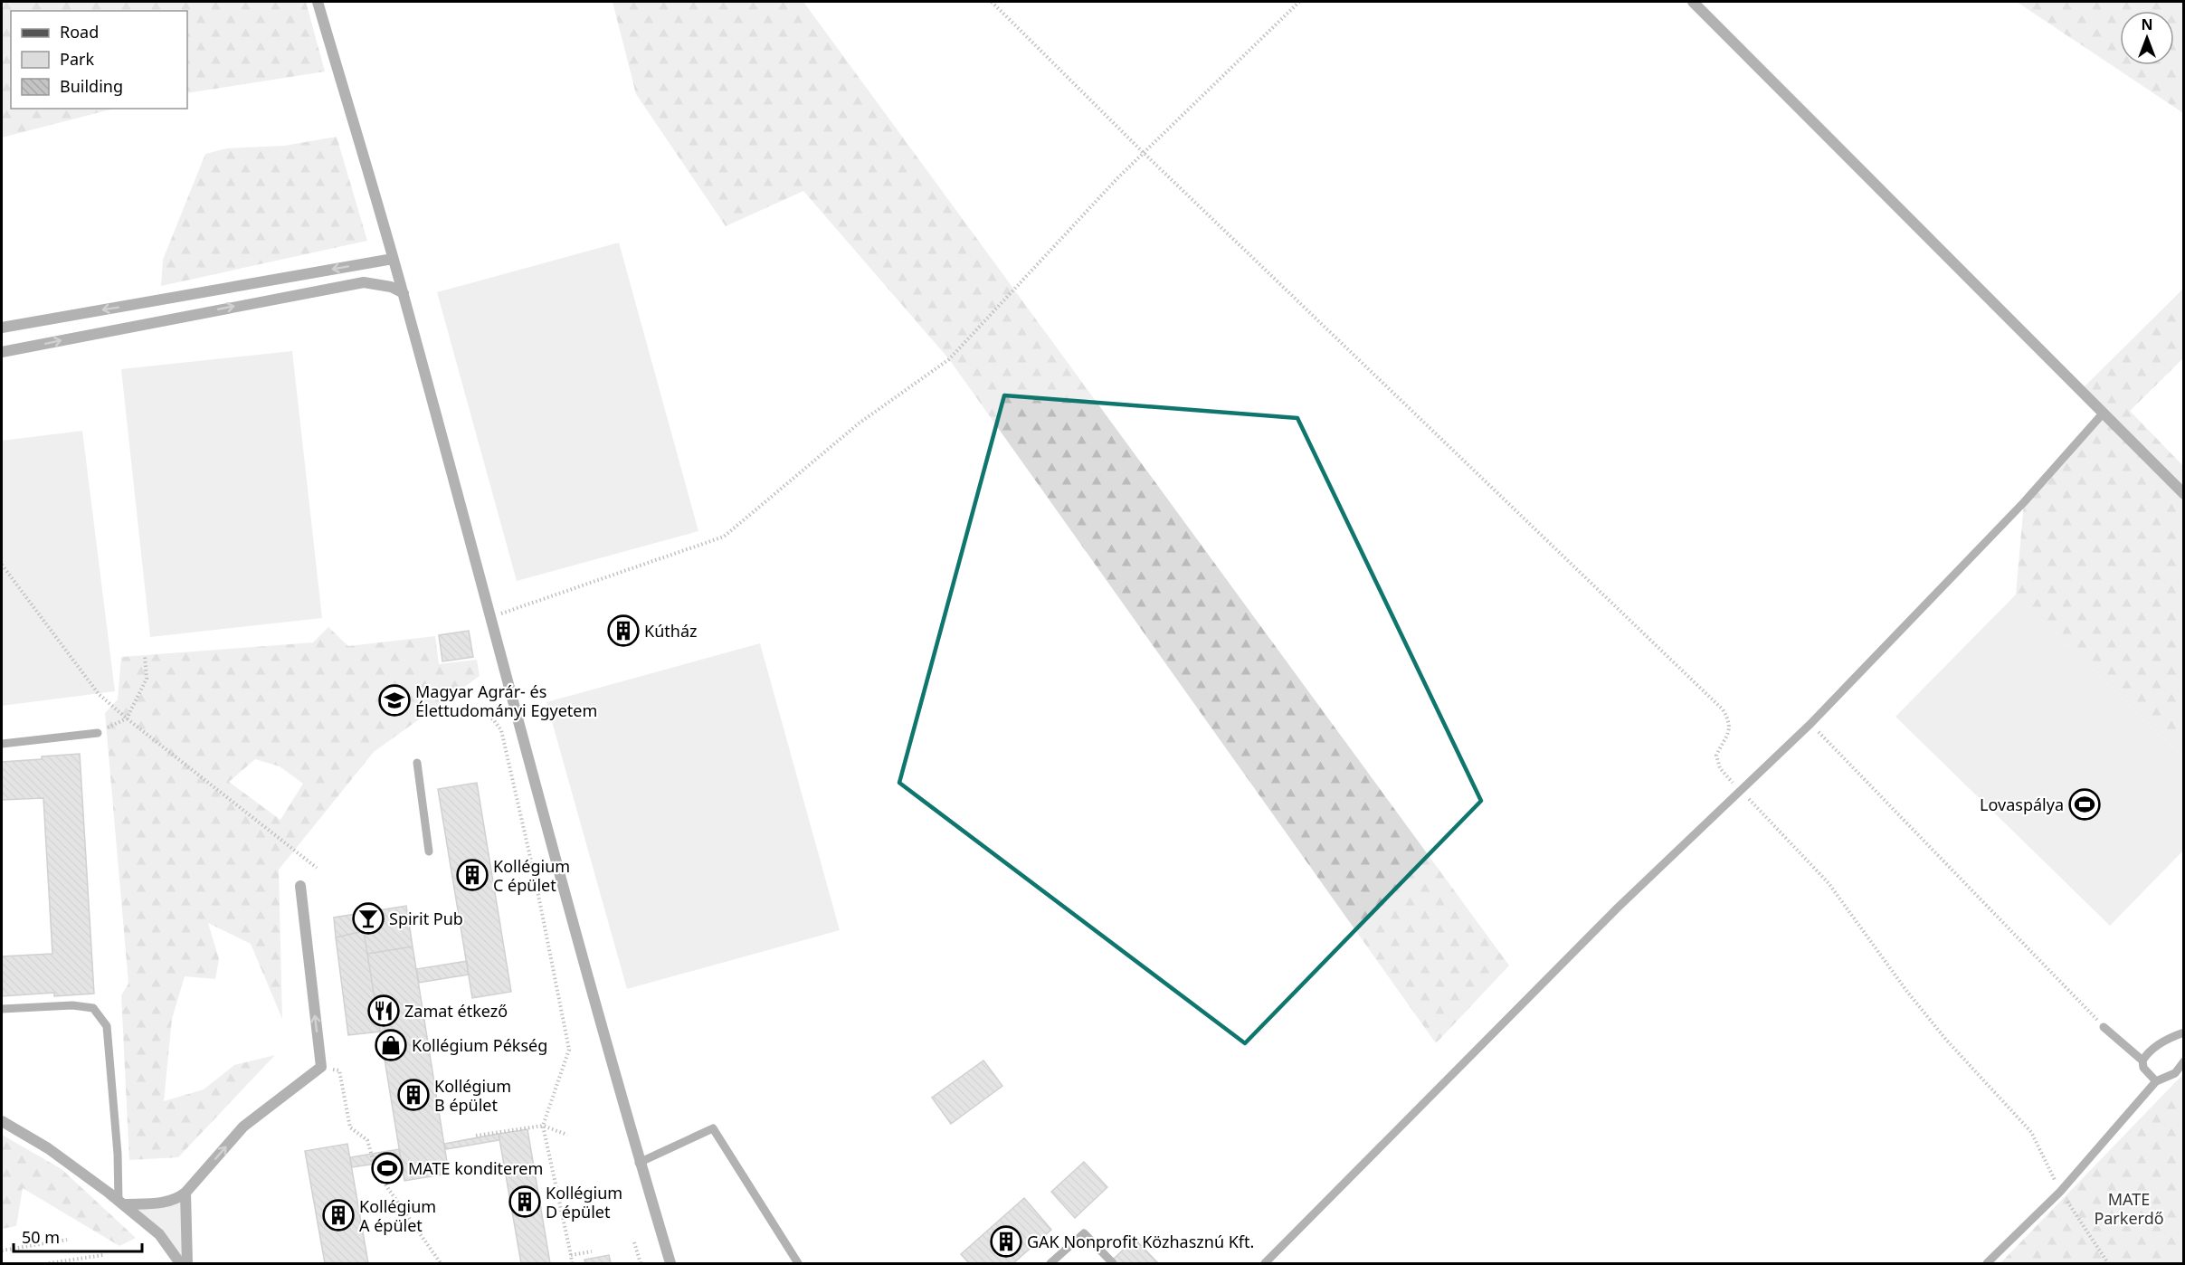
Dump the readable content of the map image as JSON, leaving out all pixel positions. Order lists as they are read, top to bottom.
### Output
{
  "parks": ["MATE Parkerdő"],
  "places": {
    "building": [
      "Kútház",
      "Kollégium C épület",
      "Kollégium B épület",
      "Kollégium D épület",
      "Kollégium A épület",
      "GAK Nonprofit Közhasznú Kft."
    ],
    "school or university": ["Magyar Agrár- és Élettudományi Egyetem"],
    "sports": ["Lovaspálya", "MATE konditerem"],
    "bar": ["Spirit Pub"],
    "restaurant": ["Zamat étkező"],
    "shop": ["Kollégium Pékség"]
  },
  "legend": ["Road", "Park", "Building"],
  "scale_bar": "50 m",
  "north": "top"
}
